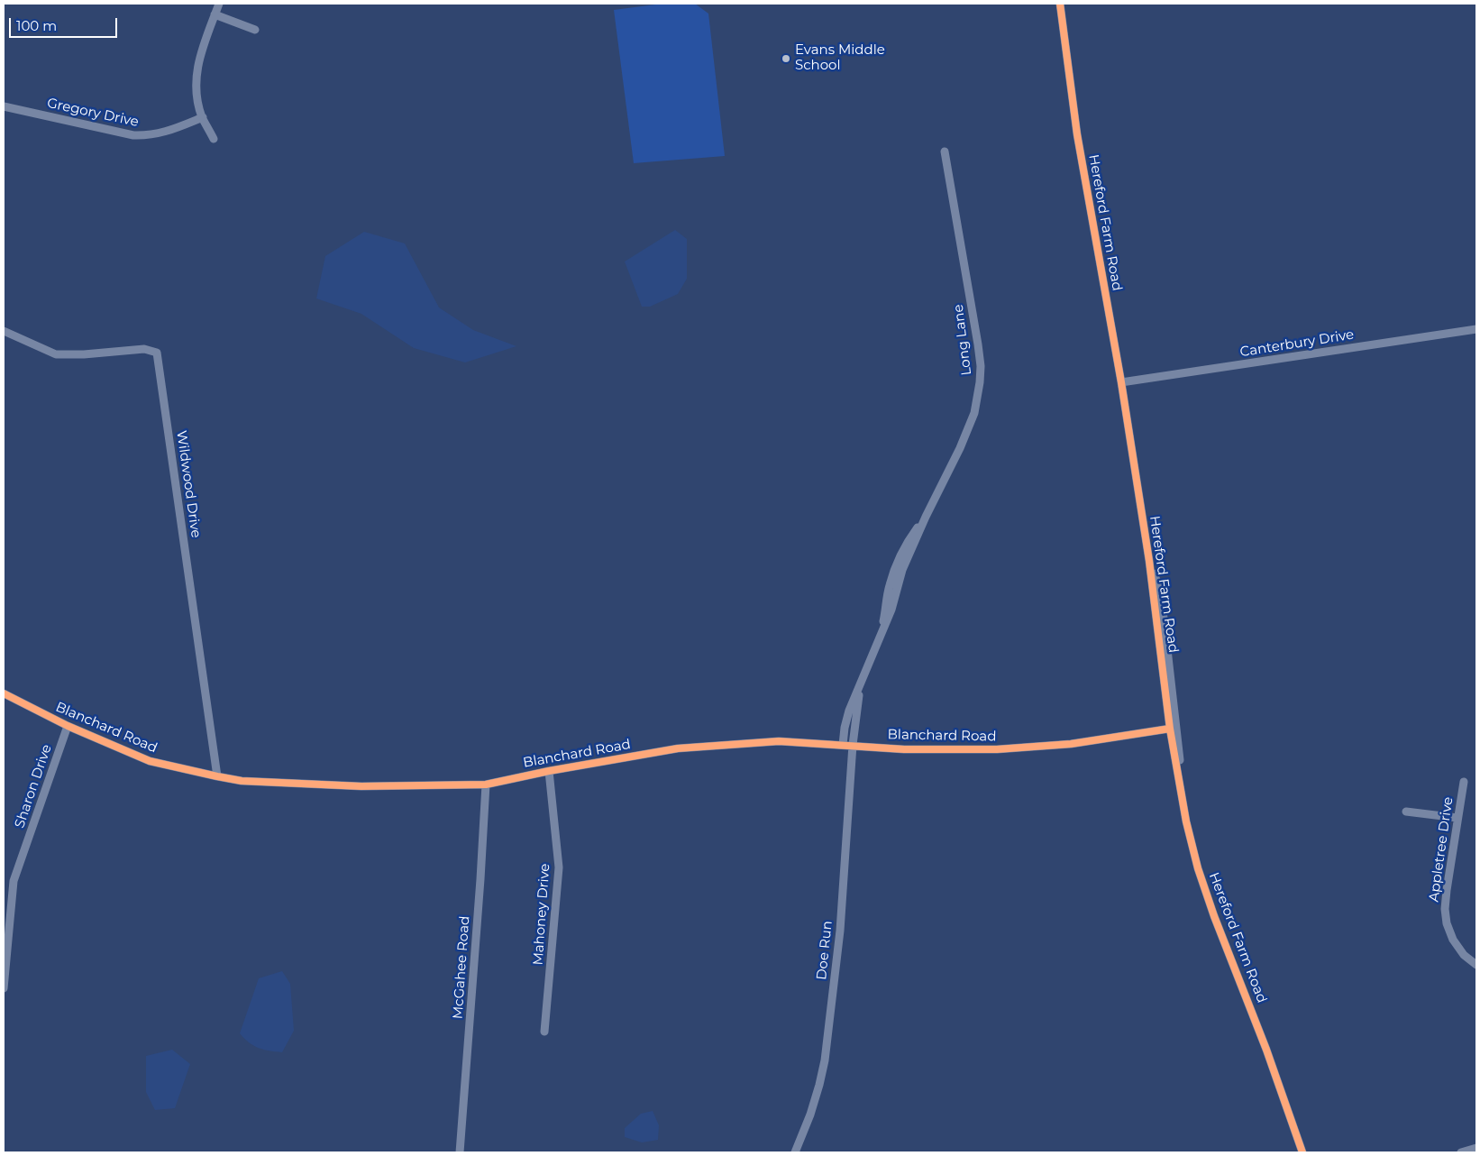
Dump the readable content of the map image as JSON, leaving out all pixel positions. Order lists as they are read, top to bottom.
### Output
{
  "streets": {
    "street": [
      "Gregory Drive",
      "Hereford Farm Road",
      "Long Lane",
      "Canterbury Drive",
      "Wildwood Drive",
      "Blanchard Road",
      "Sharon Drive",
      "Appletree Drive",
      "Mahoney Drive",
      "Doe Run",
      "McGahee Road"
    ]
  },
  "crossings": [
    ["Hereford Farm Road", "Canterbury Drive"],
    ["Hereford Farm Road", "Blanchard Road"],
    ["Long Lane", "Blanchard Road"],
    ["Long Lane", "Doe Run"],
    ["Wildwood Drive", "Blanchard Road"],
    ["Blanchard Road", "Sharon Drive"],
    ["Blanchard Road", "Mahoney Drive"],
    ["Blanchard Road", "Doe Run"],
    ["Blanchard Road", "McGahee Road"]
  ],
  "places": ["Evans Middle School"],
  "scale_bar": "100 m"
}
